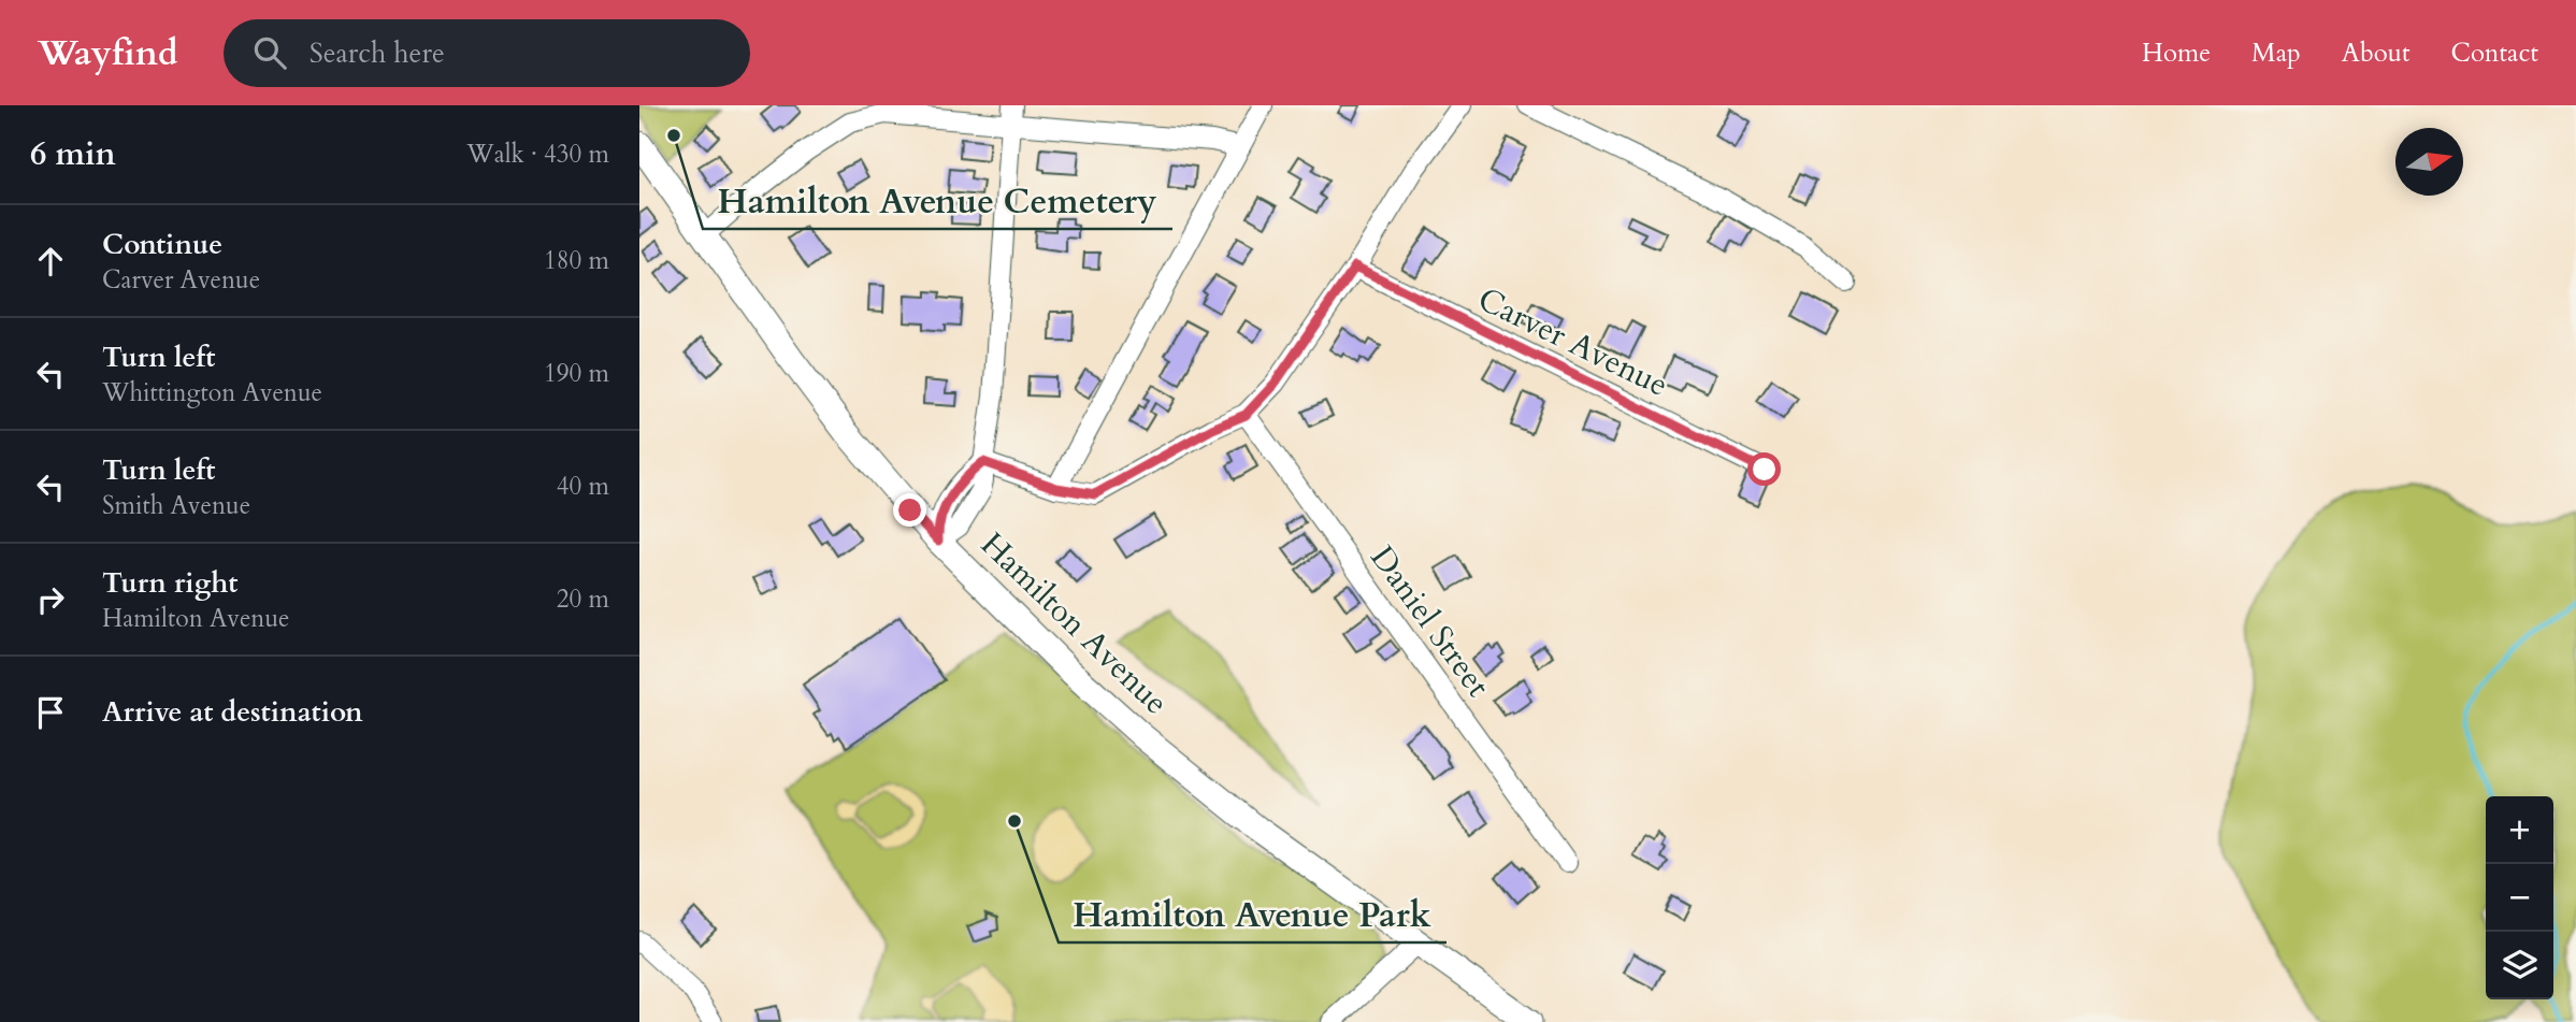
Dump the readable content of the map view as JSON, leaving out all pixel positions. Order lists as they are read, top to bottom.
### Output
{
  "streets": {
    "main road": ["Hamilton Avenue"],
    "street": ["Carver Avenue", "Daniel Street"]
  },
  "places": ["Hamilton Avenue Cemetery", "Hamilton Avenue Park"],
  "north": "right",
  "page": {
    "header": "Wayfind",
    "search": "Search here",
    "nav": [
      "Home",
      "Map",
      "About",
      "Contact"
    ],
    "heading": ["6 min", "Walk · 430 m"],
    "list": [
      ["Continue", "Carver Avenue", "180 m"],
      ["Turn left", "Whittington Avenue", "190 m"],
      ["Turn left", "Smith Avenue", "40 m"],
      ["Turn right", "Hamilton Avenue", "20 m"],
      "Arrive at destination"
    ],
    "map_buttons": ["+", "−"]
  }
}
